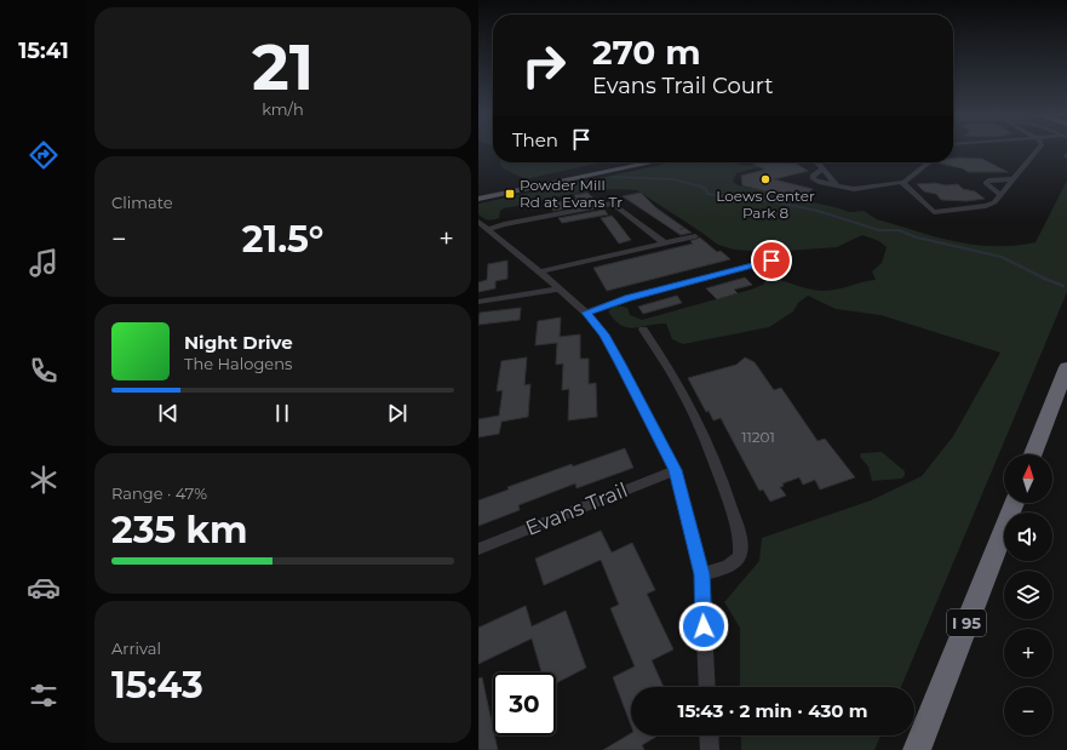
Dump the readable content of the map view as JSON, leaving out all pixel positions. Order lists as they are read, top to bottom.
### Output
{
  "streets": {
    "highway": ["I 95"],
    "street": ["Evans Trail"]
  },
  "places": {
    "other": ["Loews Center Park 8"],
    "transit": ["Powder Mill Rd at Evans Tr"]
  },
  "house_numbers": ["11201"],
  "north": "top",
  "page": {
    "tabs": "15:41",
    "tile": [
      ["21", "km/h"],
      "Climate",
      ["Range · 47%", "235 km"],
      ["Arrival", "15:43"]
    ],
    "turn": ["270 m", "Evans Trail Court"],
    "then": "Then",
    "heat": ["−", "21.5°", "+"],
    "song": ["Night Drive", "The Halogens"],
    "map_buttons": ["+", "−"],
    "limit": "30",
    "trip": "15:43 · 2 min · 430 m"
  }
}
